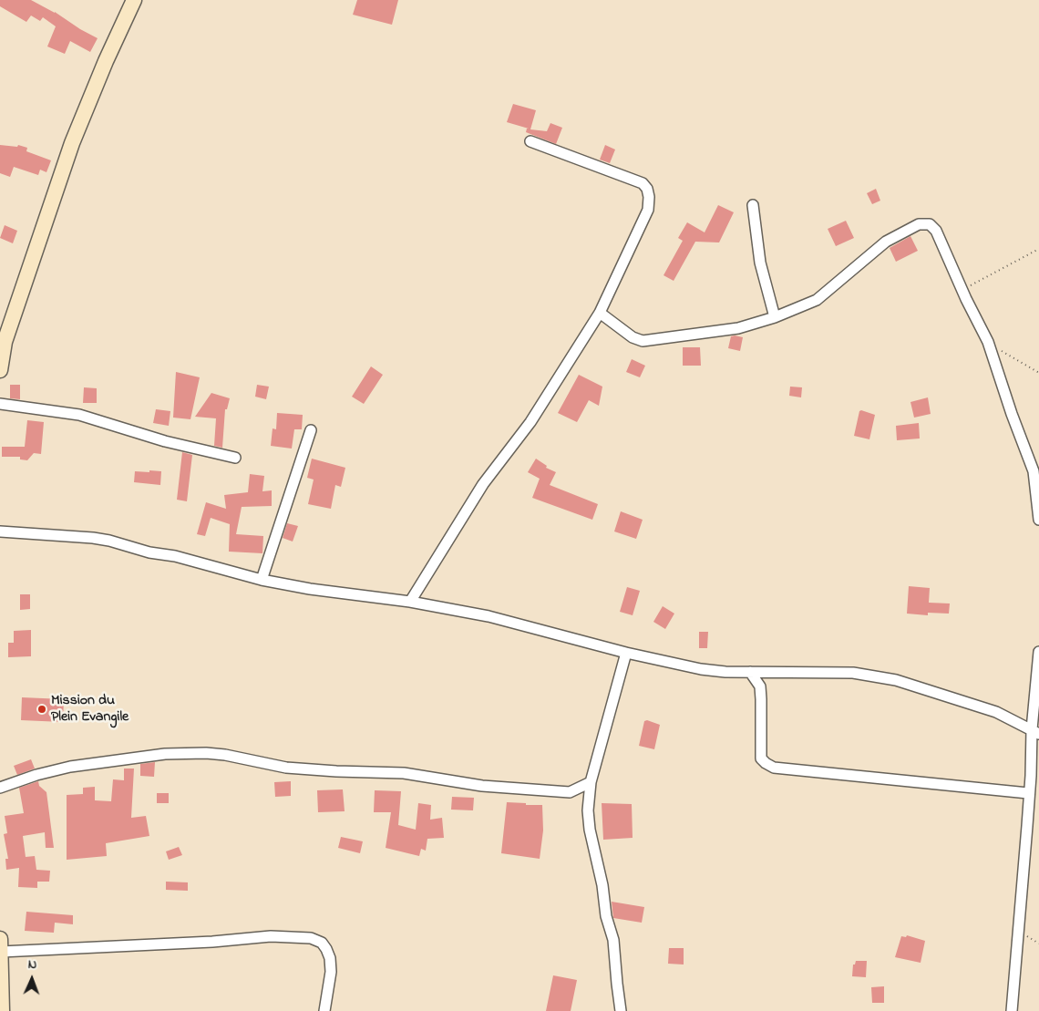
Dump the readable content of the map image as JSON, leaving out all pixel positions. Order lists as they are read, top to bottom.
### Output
{
  "places": ["Mission du Plein Evangile"],
  "north": "top"
}
